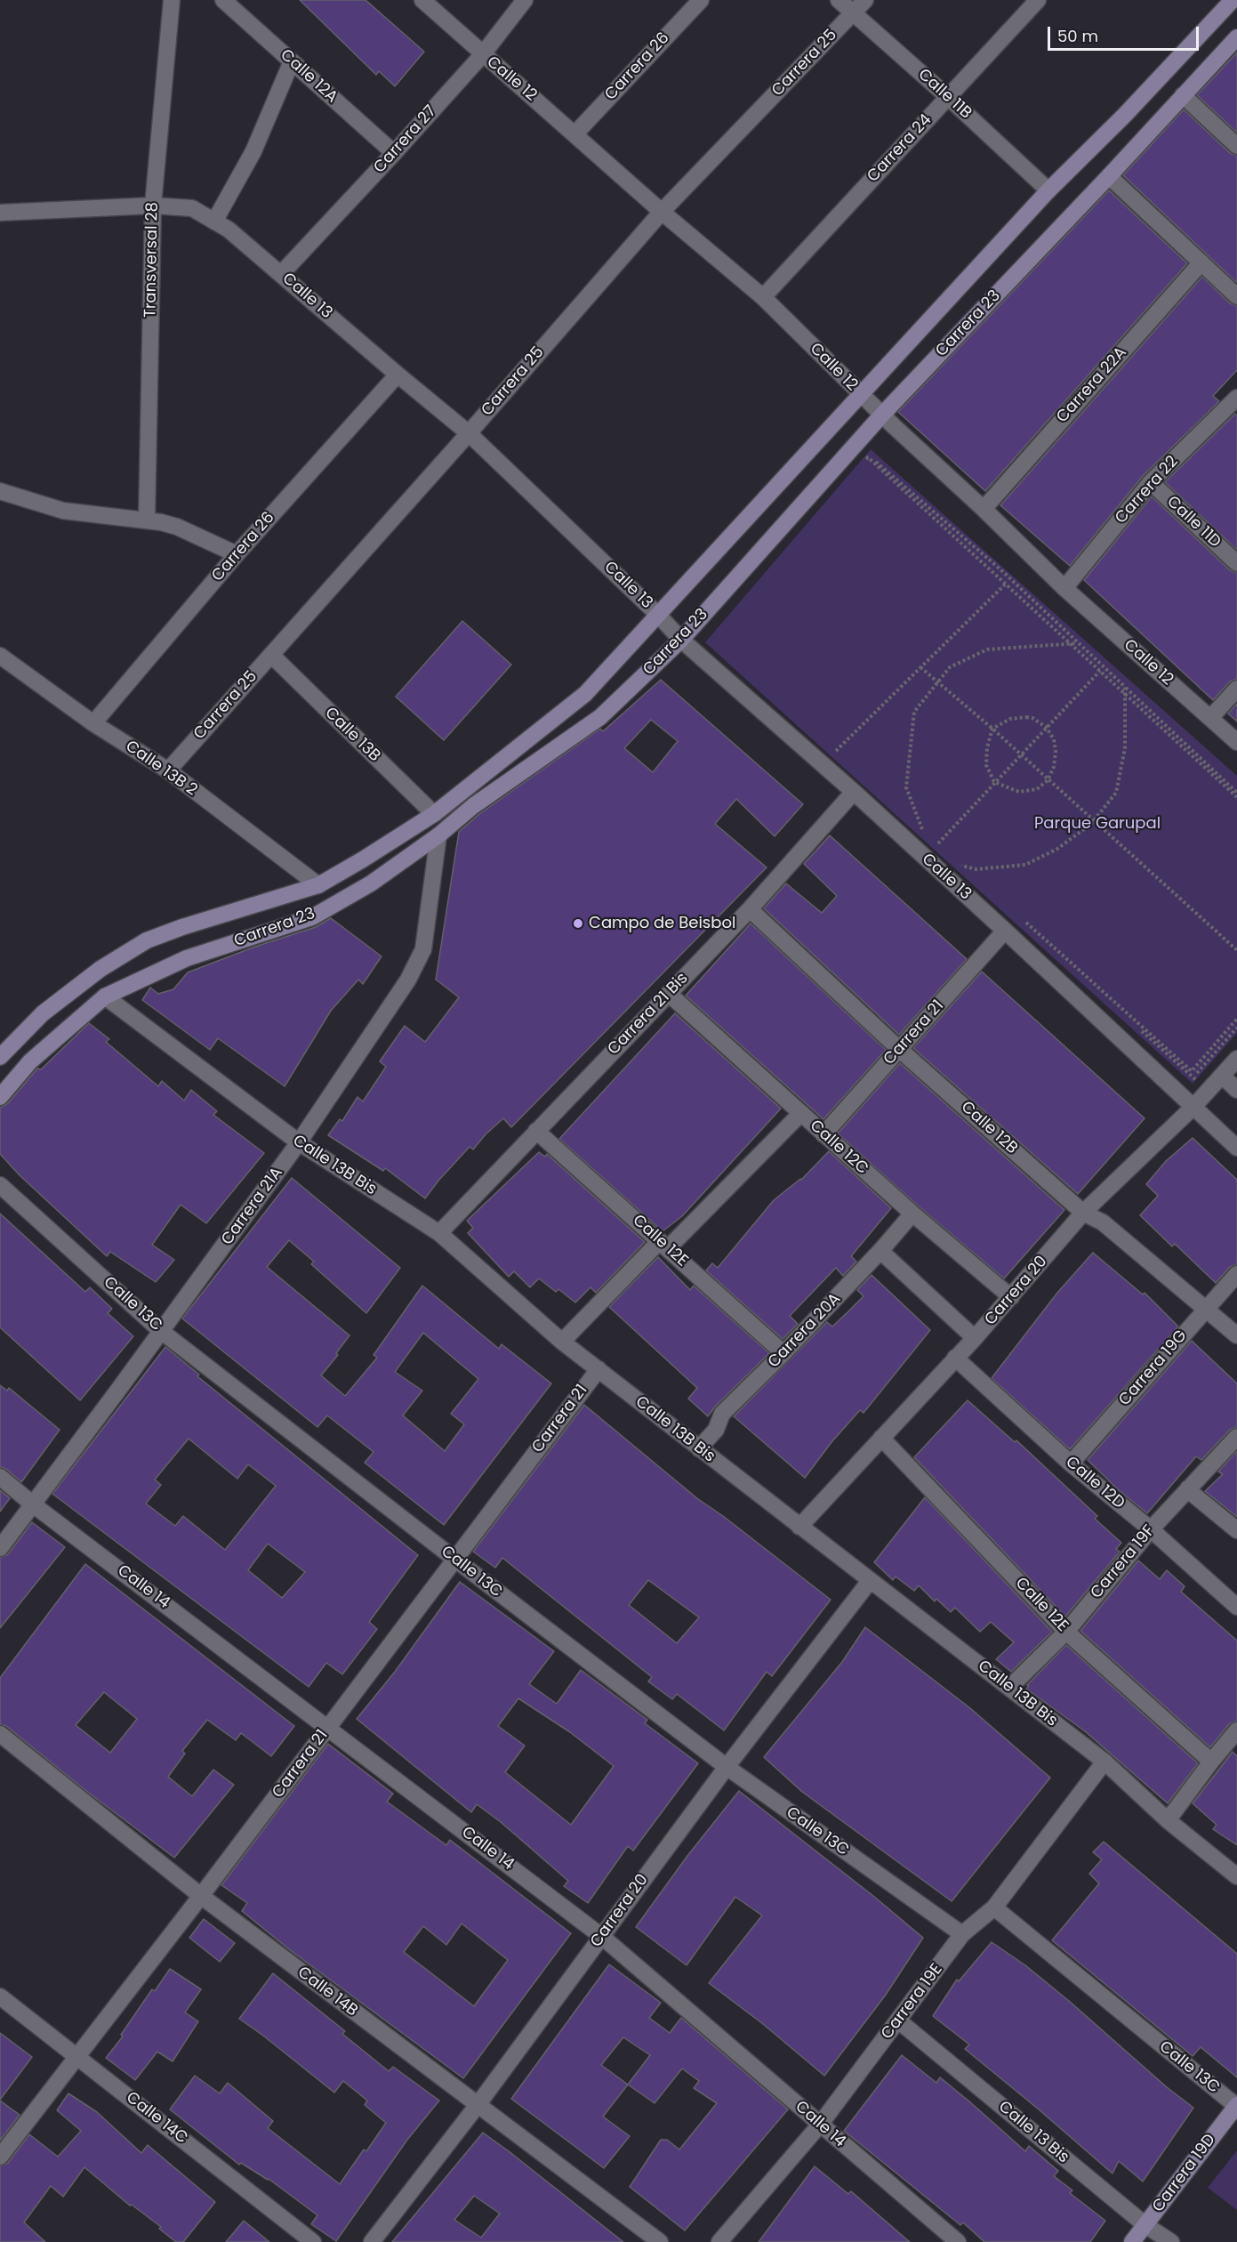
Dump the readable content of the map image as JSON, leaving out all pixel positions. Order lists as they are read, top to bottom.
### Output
{
  "streets": {
    "main road": ["Carrera 23", "Carrera 19D"],
    "street": [
      "Carrera 25",
      "Carrera 26",
      "Calle 12A",
      "Calle 12",
      "Calle 11B",
      "Carrera 27",
      "Carrera 24",
      "Transversal 28",
      "Calle 13",
      "Carrera 22A",
      "Carrera 22",
      "Calle 11D",
      "Calle 13B",
      "Calle 13B 2",
      "Carrera 21 Bis",
      "Carrera 21",
      "Calle 12B",
      "Calle 12C",
      "Calle 13B Bis",
      "Carrera 21A",
      "Calle 12E",
      "Carrera 20",
      "Calle 13C",
      "Carrera 20A",
      "Carrera 19G",
      "Calle 12D",
      "Carrera 19F",
      "Calle 14",
      "Calle 14B",
      "Carrera 19E",
      "Calle 14C",
      "Calle 13 Bis"
    ]
  },
  "crossings": [
    ["Carrera 25", "Calle 12"],
    ["Carrera 25", "Calle 11B"],
    ["Carrera 25", "Calle 13"],
    ["Carrera 25", "Calle 13B"],
    ["Carrera 25", "Calle 13B 2"],
    ["Carrera 26", "Calle 12"],
    ["Carrera 26", "Calle 13"],
    ["Carrera 26", "Calle 13B 2"],
    ["Calle 12A", "Carrera 27"],
    ["Calle 12", "Carrera 27"],
    ["Calle 12", "Carrera 24"],
    ["Calle 12", "Carrera 23"],
    ["Calle 12", "Carrera 22A"],
    ["Calle 12", "Carrera 22"],
    ["Calle 11B", "Carrera 24"],
    ["Calle 11B", "Carrera 23"],
    ["Carrera 27", "Calle 13"],
    ["Transversal 28", "Calle 13"],
    ["Calle 13", "Carrera 23"],
    ["Calle 13", "Carrera 21 Bis"],
    ["Calle 13", "Carrera 21"],
    ["Calle 13", "Carrera 20"],
    ["Carrera 23", "Calle 13B"],
    ["Carrera 23", "Calle 13B 2"],
    ["Carrera 23", "Calle 13B Bis"],
    ["Carrera 23", "Carrera 21A"],
    ["Carrera 22", "Calle 11D"],
    ["Carrera 21 Bis", "Calle 12B"],
    ["Carrera 21 Bis", "Calle 12C"],
    ["Carrera 21 Bis", "Calle 13B Bis"],
    ["Carrera 21 Bis", "Calle 12E"],
    ["Carrera 21", "Calle 12B"],
    ["Carrera 21", "Calle 12C"],
    ["Carrera 21", "Calle 13B Bis"],
    ["Carrera 21", "Calle 13C"],
    ["Carrera 21", "Calle 14"],
    ["Carrera 21", "Calle 14B"],
    ["Carrera 21", "Calle 14C"],
    ["Calle 12B", "Carrera 20"],
    ["Calle 12B", "Carrera 19G"],
    ["Calle 12C", "Carrera 20"],
    ["Calle 12C", "Carrera 20A"],
    ["Calle 13B Bis", "Carrera 21A"],
    ["Calle 13B Bis", "Carrera 20"],
    ["Calle 13B Bis", "Carrera 20A"],
    ["Calle 13B Bis", "Carrera 19F"],
    ["Calle 13B Bis", "Carrera 19E"],
    ["Carrera 21A", "Calle 13C"],
    ["Carrera 21A", "Calle 14"],
    ["Calle 12E", "Carrera 20"],
    ["Calle 12E", "Carrera 20A"],
    ["Calle 12E", "Carrera 19F"],
    ["Carrera 20", "Calle 13C"],
    ["Carrera 20", "Calle 12D"],
    ["Carrera 20", "Calle 14"],
    ["Carrera 20", "Calle 14B"],
    ["Calle 13C", "Carrera 19E"],
    ["Calle 13C", "Carrera 19D"],
    ["Carrera 19G", "Calle 12D"],
    ["Calle 12D", "Carrera 19F"],
    ["Calle 14", "Carrera 19E"],
    ["Carrera 19E", "Calle 13 Bis"],
    ["Calle 13 Bis", "Carrera 19D"]
  ],
  "parks": ["Parque Garupal"],
  "places": ["Campo de Beisbol"],
  "scale_bar": "50 m"
}
